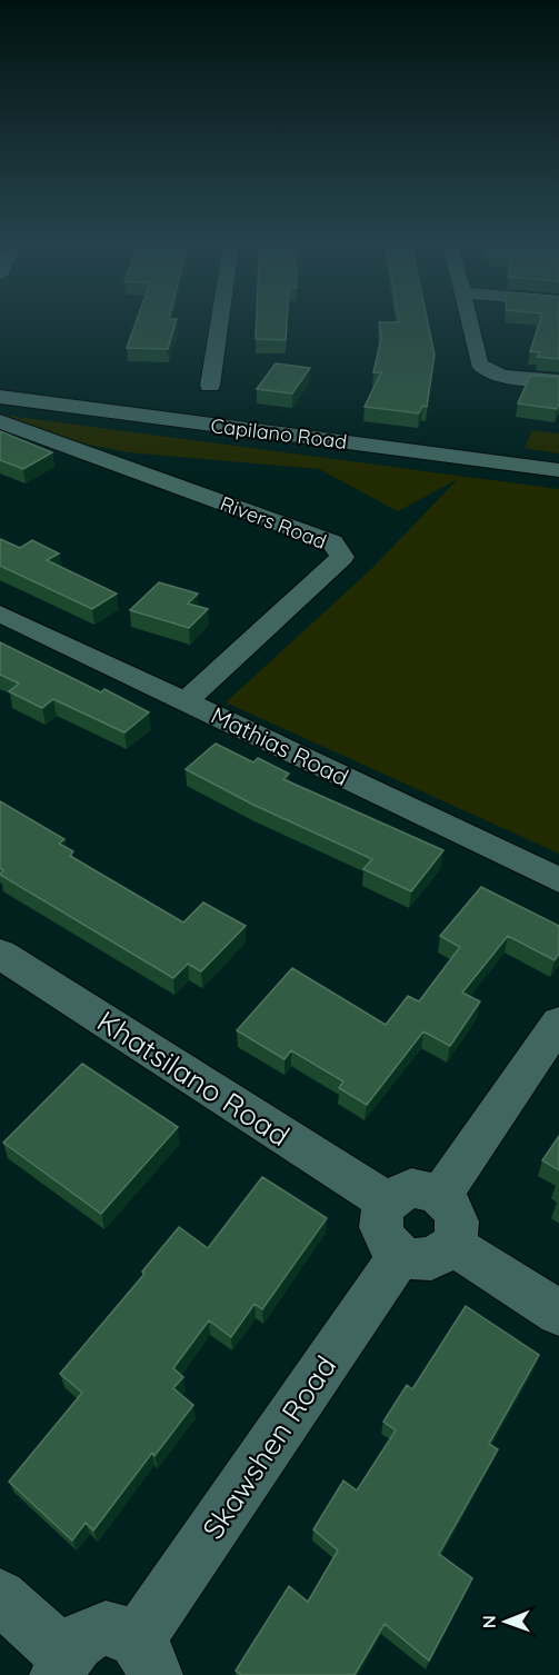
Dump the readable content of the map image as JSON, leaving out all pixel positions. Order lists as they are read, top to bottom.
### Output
{
  "streets": {
    "street": [
      "Capilano Road",
      "Rivers Road",
      "Mathias Road",
      "Khatsilano Road",
      "Skawshen Road"
    ]
  },
  "crossings": [
    ["Rivers Road", "Mathias Road"],
    ["Khatsilano Road", "Skawshen Road"]
  ],
  "north": "left"
}
